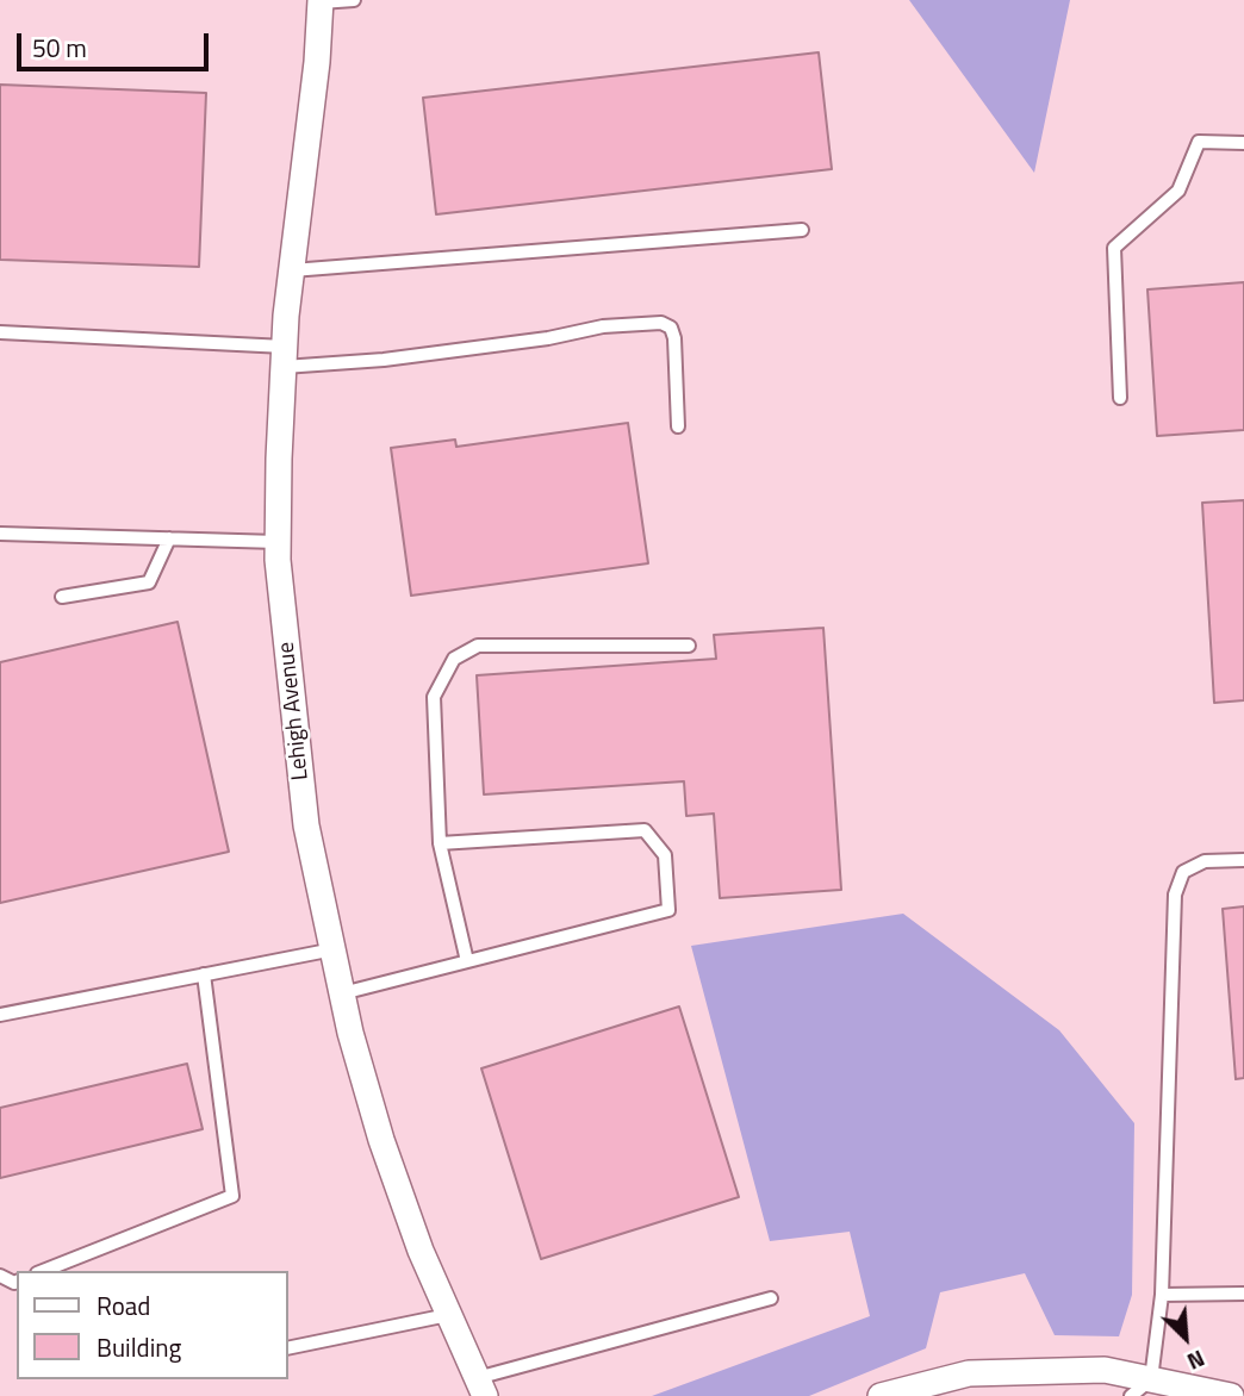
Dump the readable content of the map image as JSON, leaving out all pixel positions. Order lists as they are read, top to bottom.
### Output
{
  "streets": {
    "street": ["Lehigh Avenue"]
  },
  "legend": ["Road", "Building"],
  "scale_bar": "50 m",
  "north": "bottom right"
}
